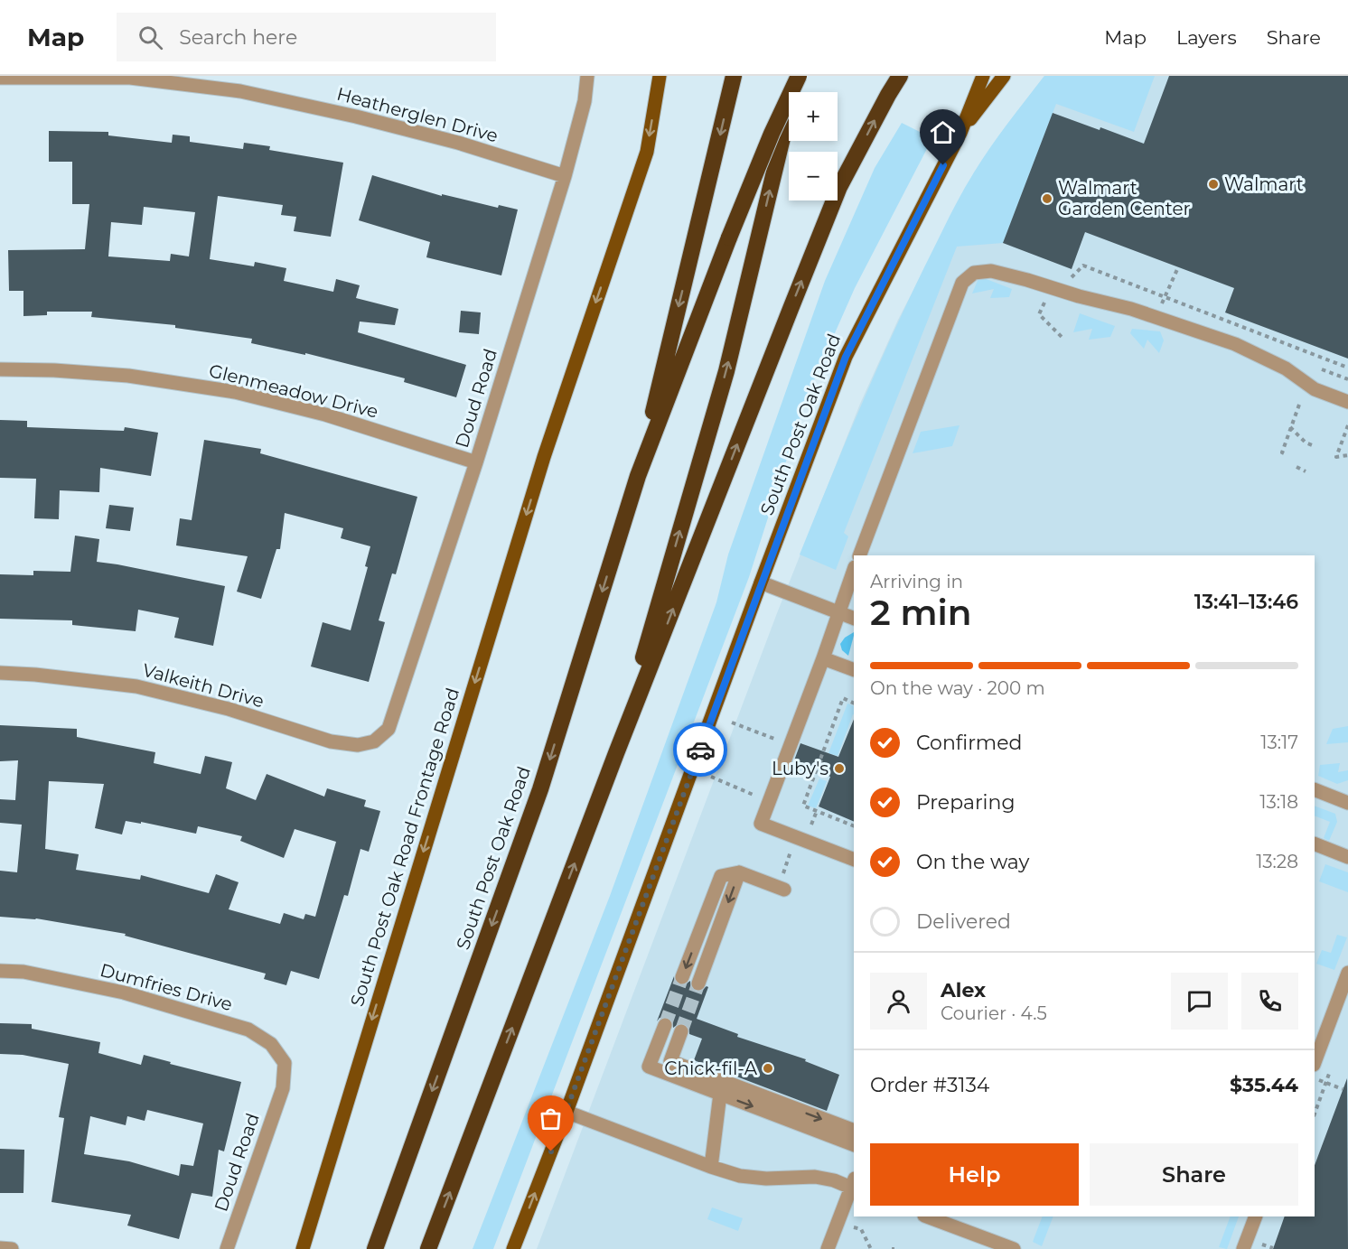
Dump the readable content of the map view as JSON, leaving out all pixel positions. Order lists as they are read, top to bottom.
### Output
{
  "streets": {
    "highway": ["South Post Oak Road"],
    "main road": ["South Post Oak Road Frontage Road"],
    "street": [
      "Heatherglen Drive",
      "Glenmeadow Drive",
      "Doud Road",
      "Valkeith Drive",
      "Dumfries Drive"
    ]
  },
  "crossings": [
    ["Heatherglen Drive", "Doud Road"],
    ["Glenmeadow Drive", "Doud Road"],
    ["Doud Road", "Valkeith Drive"],
    ["Doud Road", "Dumfries Drive"]
  ],
  "one_way": ["South Post Oak Road Frontage Road"],
  "places": [
    "Walmart",
    "Walmart Garden Center",
    "Luby's",
    "Chick-fil-A"
  ],
  "page": {
    "header": "Map",
    "search": "Search here",
    "nav": ["Map", "Layers", "Share"],
    "map_buttons": ["+", "−"],
    "heading": ["2 min", "Arriving in", "13:41–13:46"],
    "panel": [
      "Alex",
      "Courier · 4.5",
      "Order #3134",
      "$35.44"
    ],
    "bar": "On the way · 200 m",
    "list": [
      ["Confirmed", "13:17"],
      ["Preparing", "13:18"],
      ["On the way", "13:28"],
      "Delivered"
    ],
    "buttons": ["Help", "Share"]
  }
}
